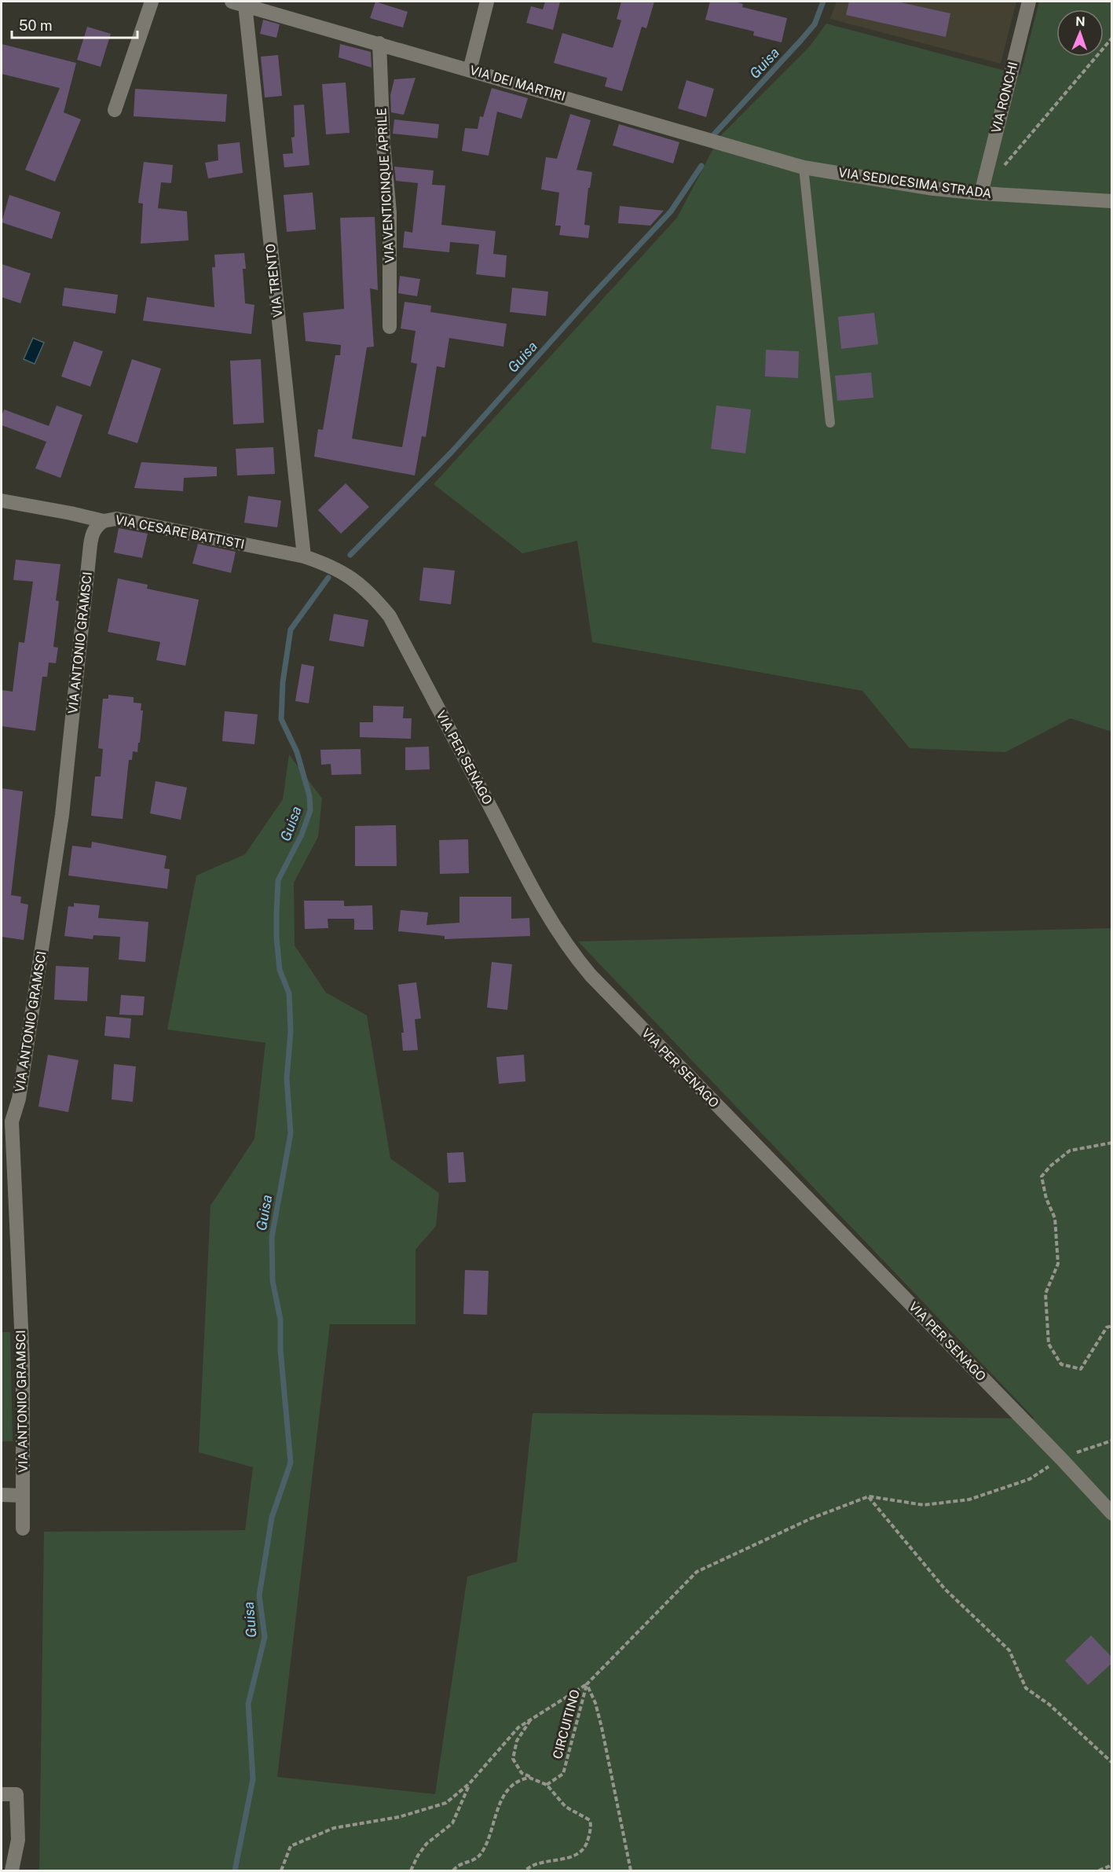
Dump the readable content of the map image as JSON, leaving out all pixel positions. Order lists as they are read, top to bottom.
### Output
{
  "streets": {
    "street": [
      "VIA DEI MARTIRI",
      "VIA RONCHI",
      "VIA SEDICESIMA STRADA",
      "VIA VENTICINQUE APRILE",
      "VIA TRENTO",
      "VIA CESARE BATTISTI",
      "VIA ANTONIO GRAMSCI",
      "VIA PER SENAGO"
    ],
    "path": ["CIRCUITINO"]
  },
  "crossings": [
    ["VIA DEI MARTIRI", "VIA SEDICESIMA STRADA"],
    ["VIA DEI MARTIRI", "VIA VENTICINQUE APRILE"],
    ["VIA DEI MARTIRI", "VIA TRENTO"],
    ["VIA RONCHI", "VIA SEDICESIMA STRADA"],
    ["VIA TRENTO", "VIA CESARE BATTISTI"],
    ["VIA CESARE BATTISTI", "VIA ANTONIO GRAMSCI"],
    ["VIA CESARE BATTISTI", "VIA PER SENAGO"]
  ],
  "water": ["Guisa"],
  "scale_bar": "50 m",
  "north": "top"
}
